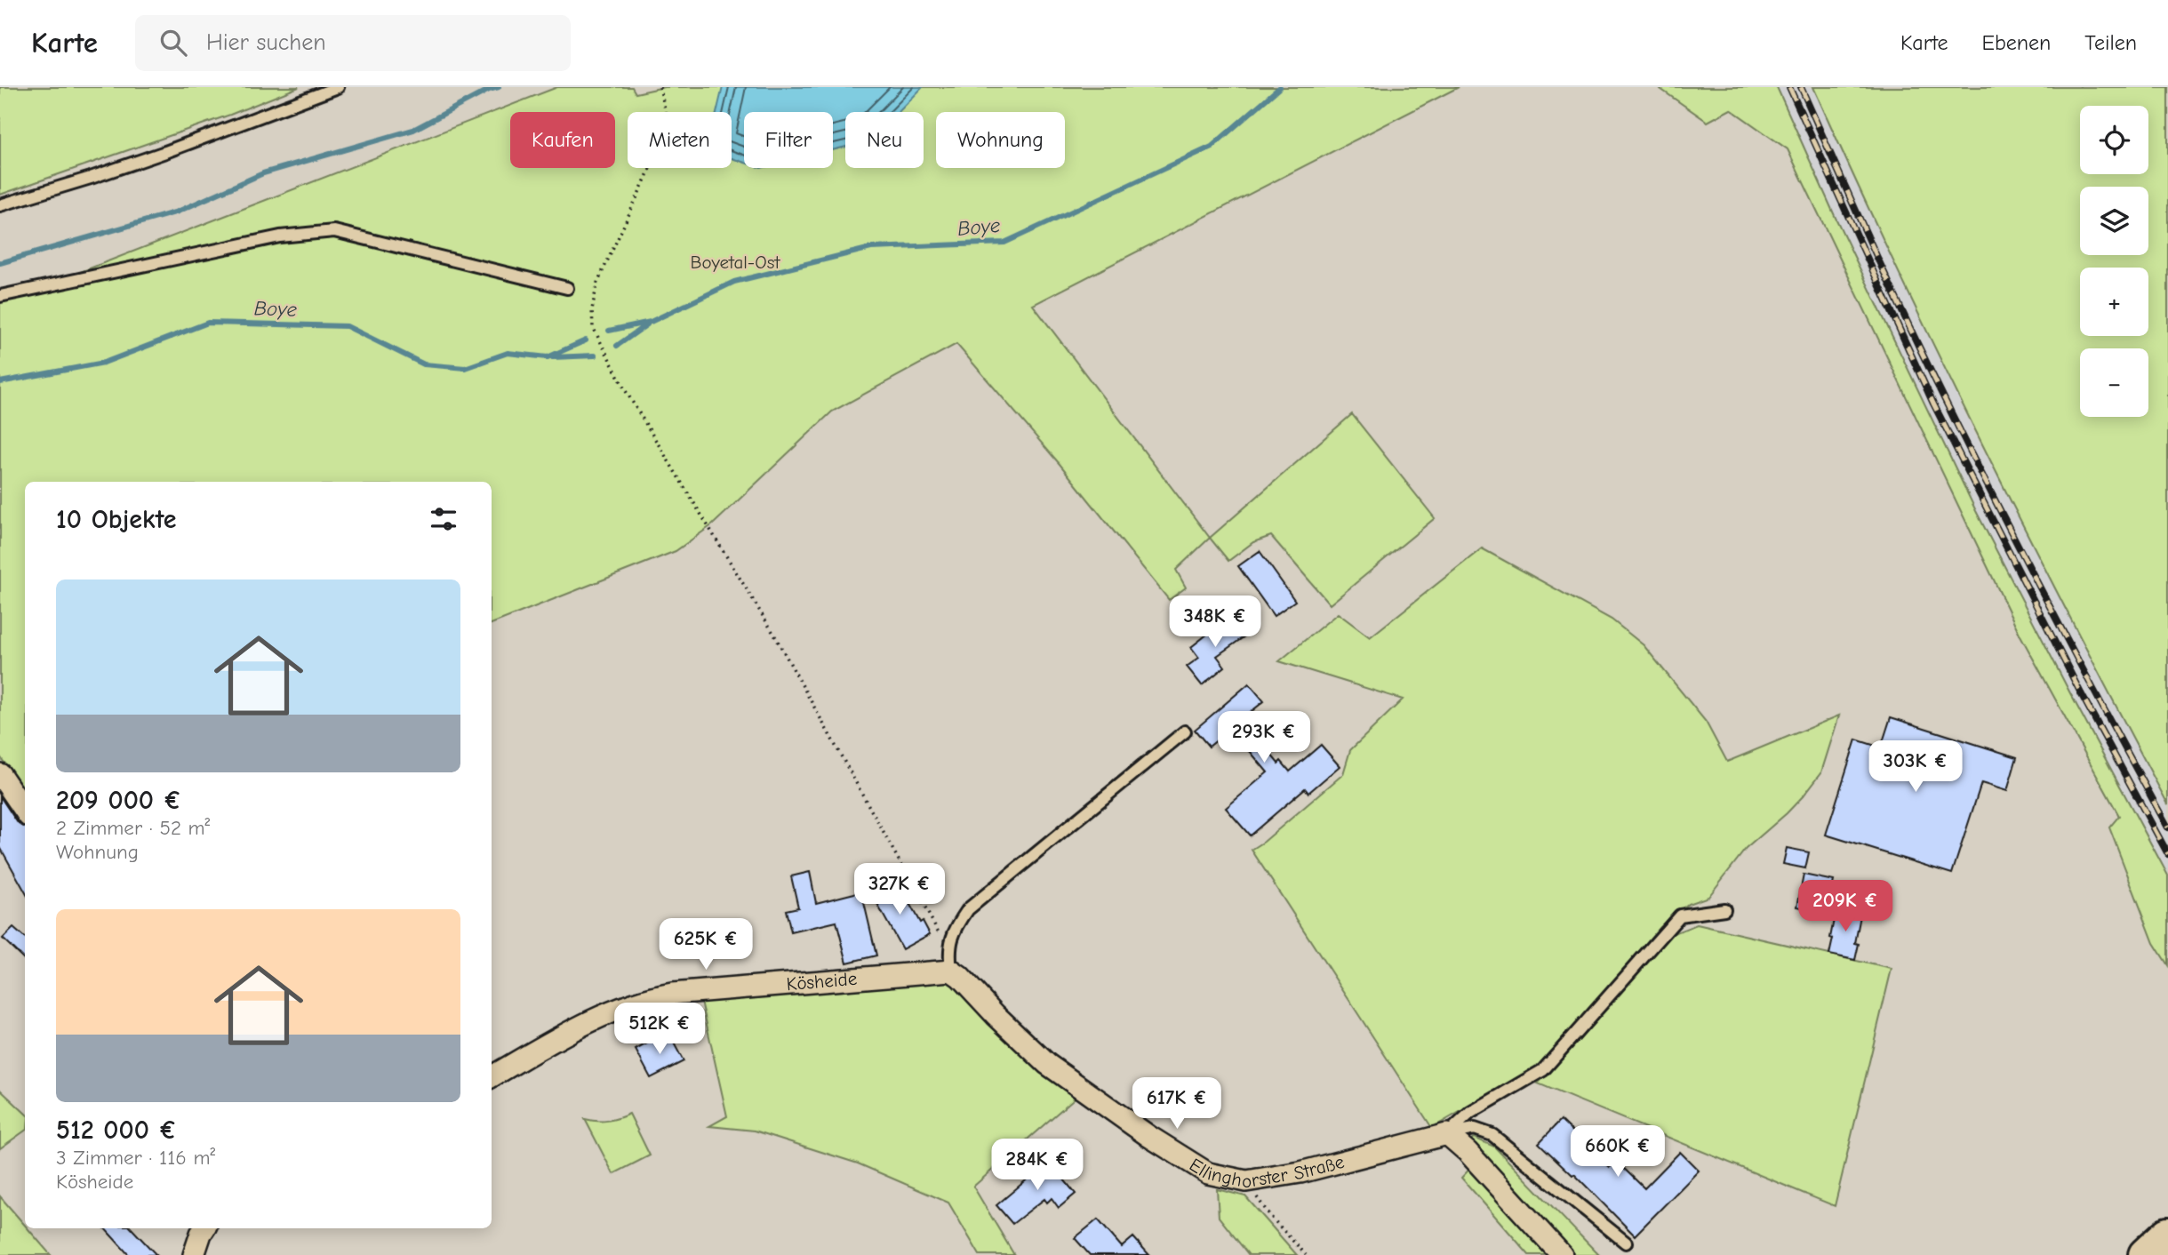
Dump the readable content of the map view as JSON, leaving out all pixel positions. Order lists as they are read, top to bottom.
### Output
{
  "streets": {
    "street": ["Kösheide", "Ellinghorster Straße"]
  },
  "crossings": [
    ["Kösheide", "Ellinghorster Straße"]
  ],
  "water": ["Boye"],
  "parks": ["Boyetal-Ost"],
  "page": {
    "header": "Karte",
    "search": "Hier suchen",
    "nav": ["Karte", "Ebenen", "Teilen"],
    "map_buttons": ["+", "−"],
    "chip": [
      "Kaufen",
      "Mieten",
      "Filter",
      "Neu",
      "Wohnung"
    ],
    "heading": "10 Objekte",
    "list": [
      {
        "name": "209 000 €",
        "note": "2 Zimmer · 52 m² · Wohnung"
      },
      {
        "name": "512 000 €",
        "note": "3 Zimmer · 116 m² · Kösheide"
      }
    ],
    "price": [
      "348K €",
      "293K €",
      "303K €",
      "327K €",
      "209K €",
      "625K €",
      "512K €",
      "617K €",
      "660K €",
      "284K €"
    ]
  }
}
